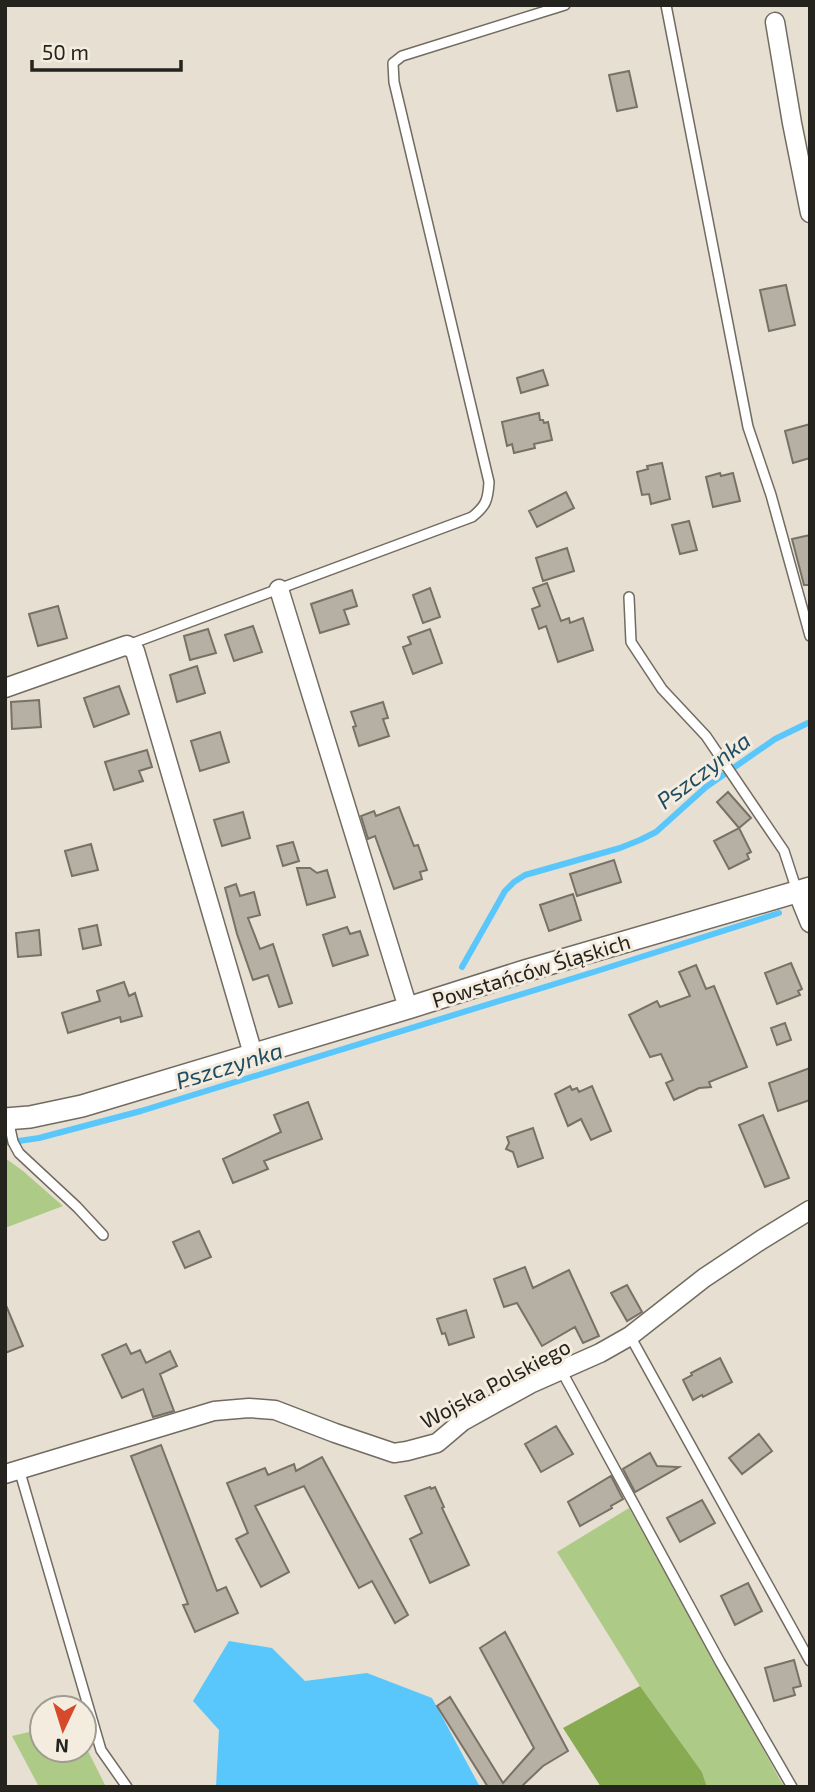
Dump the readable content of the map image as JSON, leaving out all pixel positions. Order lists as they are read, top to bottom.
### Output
{
  "streets": {
    "street": ["Powstańców Śląskich", "Wojska Polskiego"]
  },
  "water": ["Pszczynka"],
  "scale_bar": "50 m",
  "north": "bottom"
}
